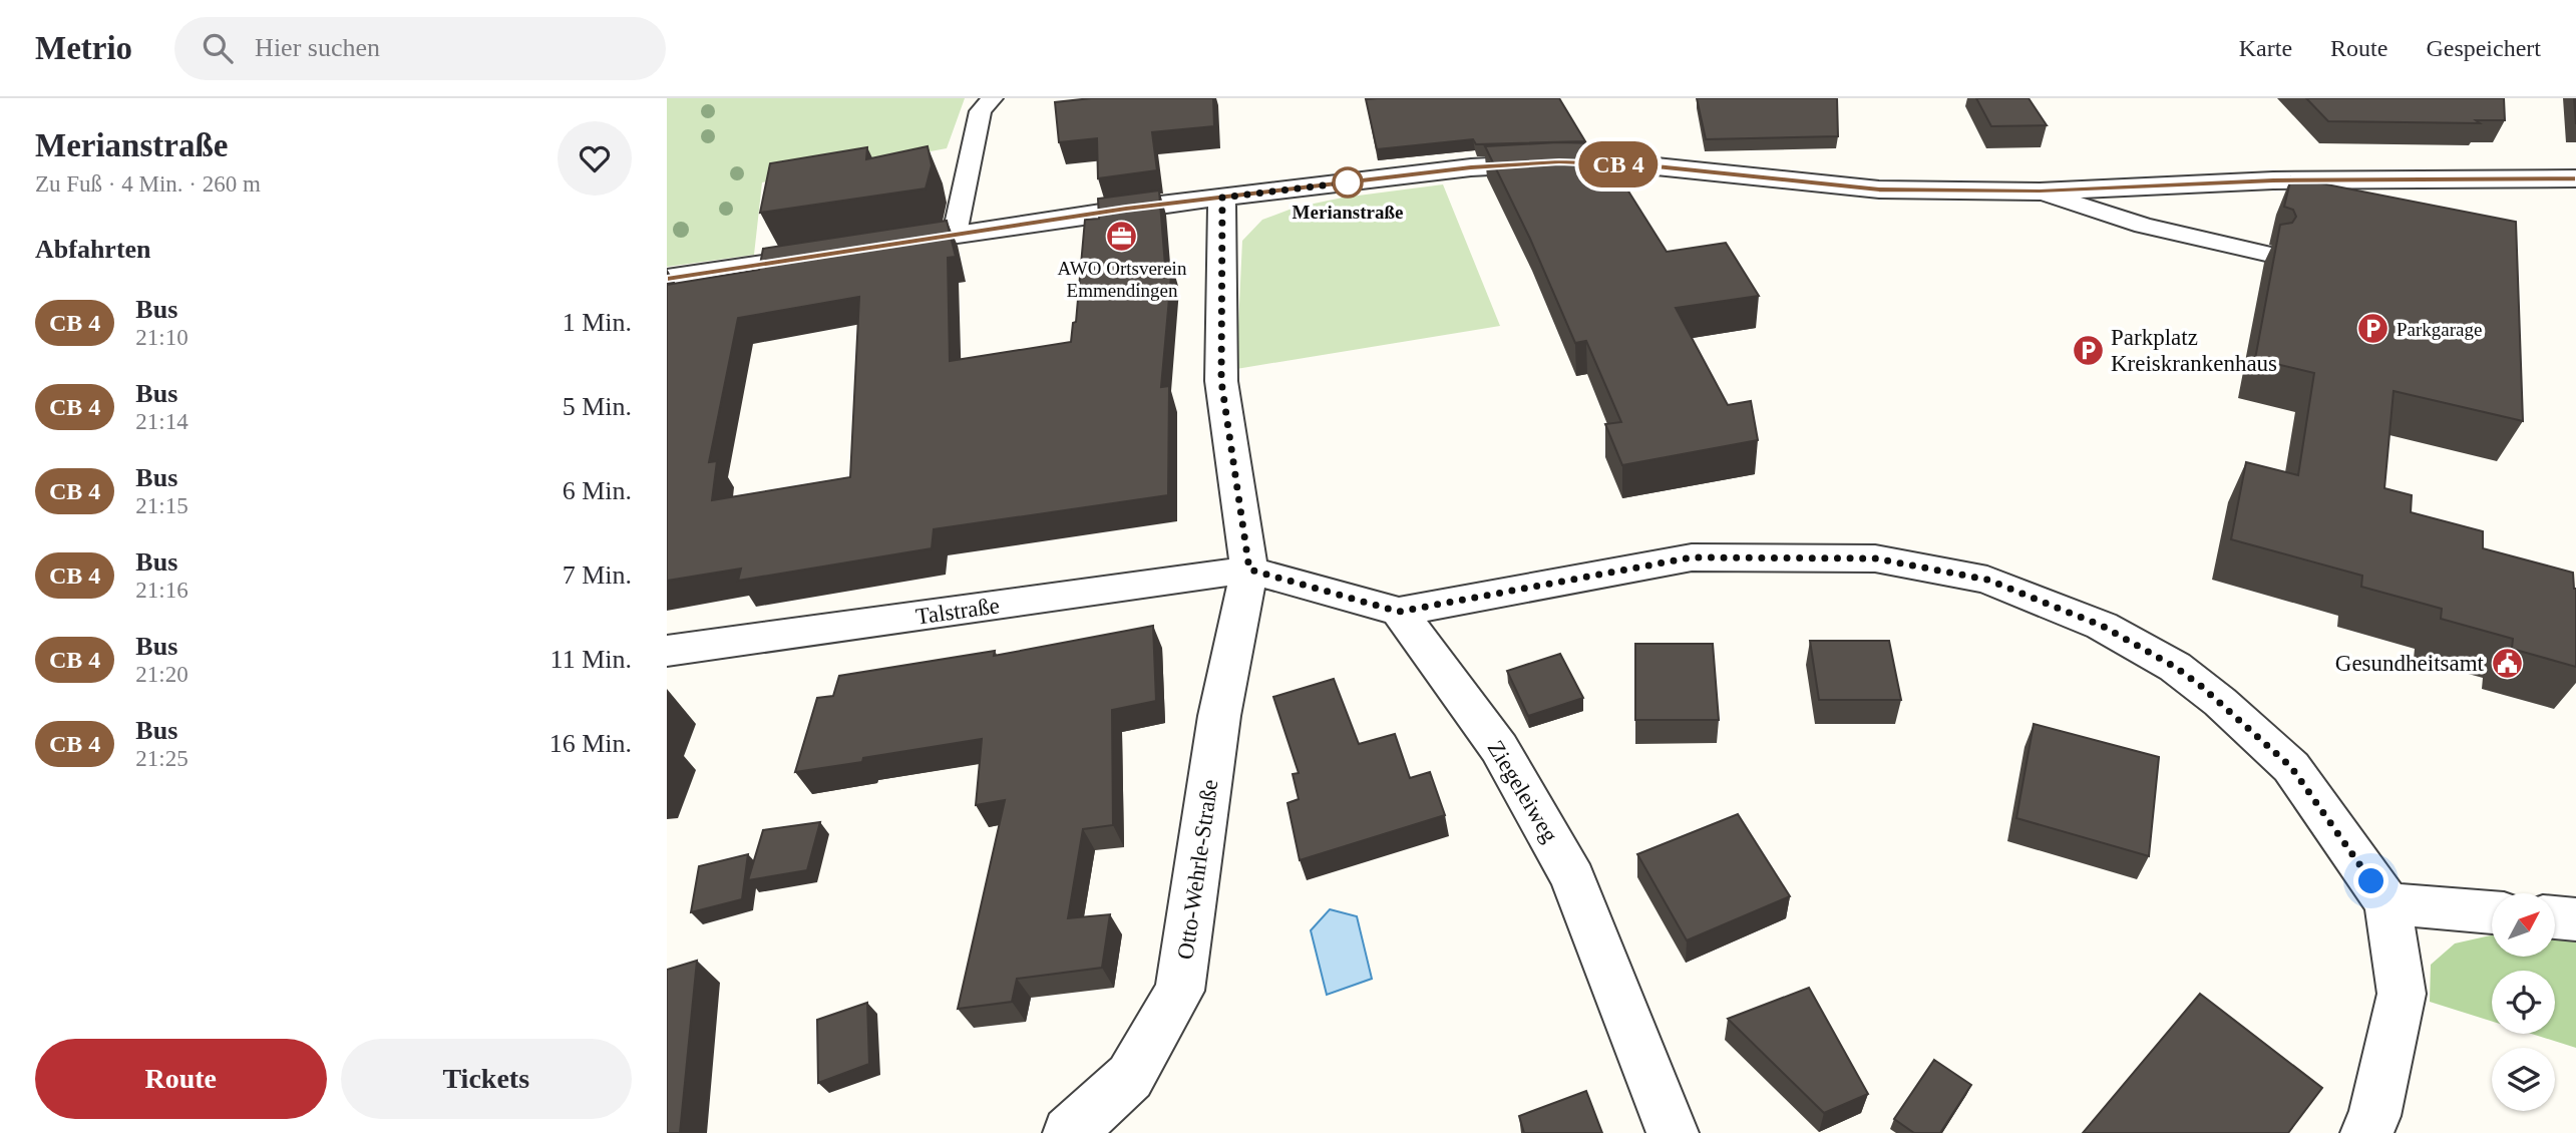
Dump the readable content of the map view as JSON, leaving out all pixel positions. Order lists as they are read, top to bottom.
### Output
{
  "streets": {
    "street": ["Talstraße", "Ziegeleiweg", "Otto-Wehrle-Straße"]
  },
  "crossings": [
    ["Talstraße", "Otto-Wehrle-Straße"]
  ],
  "places": {
    "other": ["Merianstraße"],
    "office": ["AWO Ortsverein Emmendingen"],
    "parking": ["Parkgarage", "Parkplatz Kreiskrankenhaus"],
    "public building": ["Gesundheitsamt"]
  },
  "north": "top right",
  "page": {
    "header": "Metrio",
    "search": "Hier suchen",
    "nav": ["Karte", "Route", "Gespeichert"],
    "heading": [
      ["Merianstraße", "Zu Fuß · 4 Min. · 260 m"],
      "Abfahrten"
    ],
    "on_map": "CB 4",
    "list": [
      {
        "mark": "CB 4",
        "name": "Bus",
        "note": "21:10",
        "value": "1 Min."
      },
      {
        "mark": "CB 4",
        "name": "Bus",
        "note": "21:14",
        "value": "5 Min."
      },
      {
        "mark": "CB 4",
        "name": "Bus",
        "note": "21:15",
        "value": "6 Min."
      },
      {
        "mark": "CB 4",
        "name": "Bus",
        "note": "21:16",
        "value": "7 Min."
      },
      {
        "mark": "CB 4",
        "name": "Bus",
        "note": "21:20",
        "value": "11 Min."
      },
      {
        "mark": "CB 4",
        "name": "Bus",
        "note": "21:25",
        "value": "16 Min."
      }
    ],
    "buttons": ["Route", "Tickets"]
  }
}
